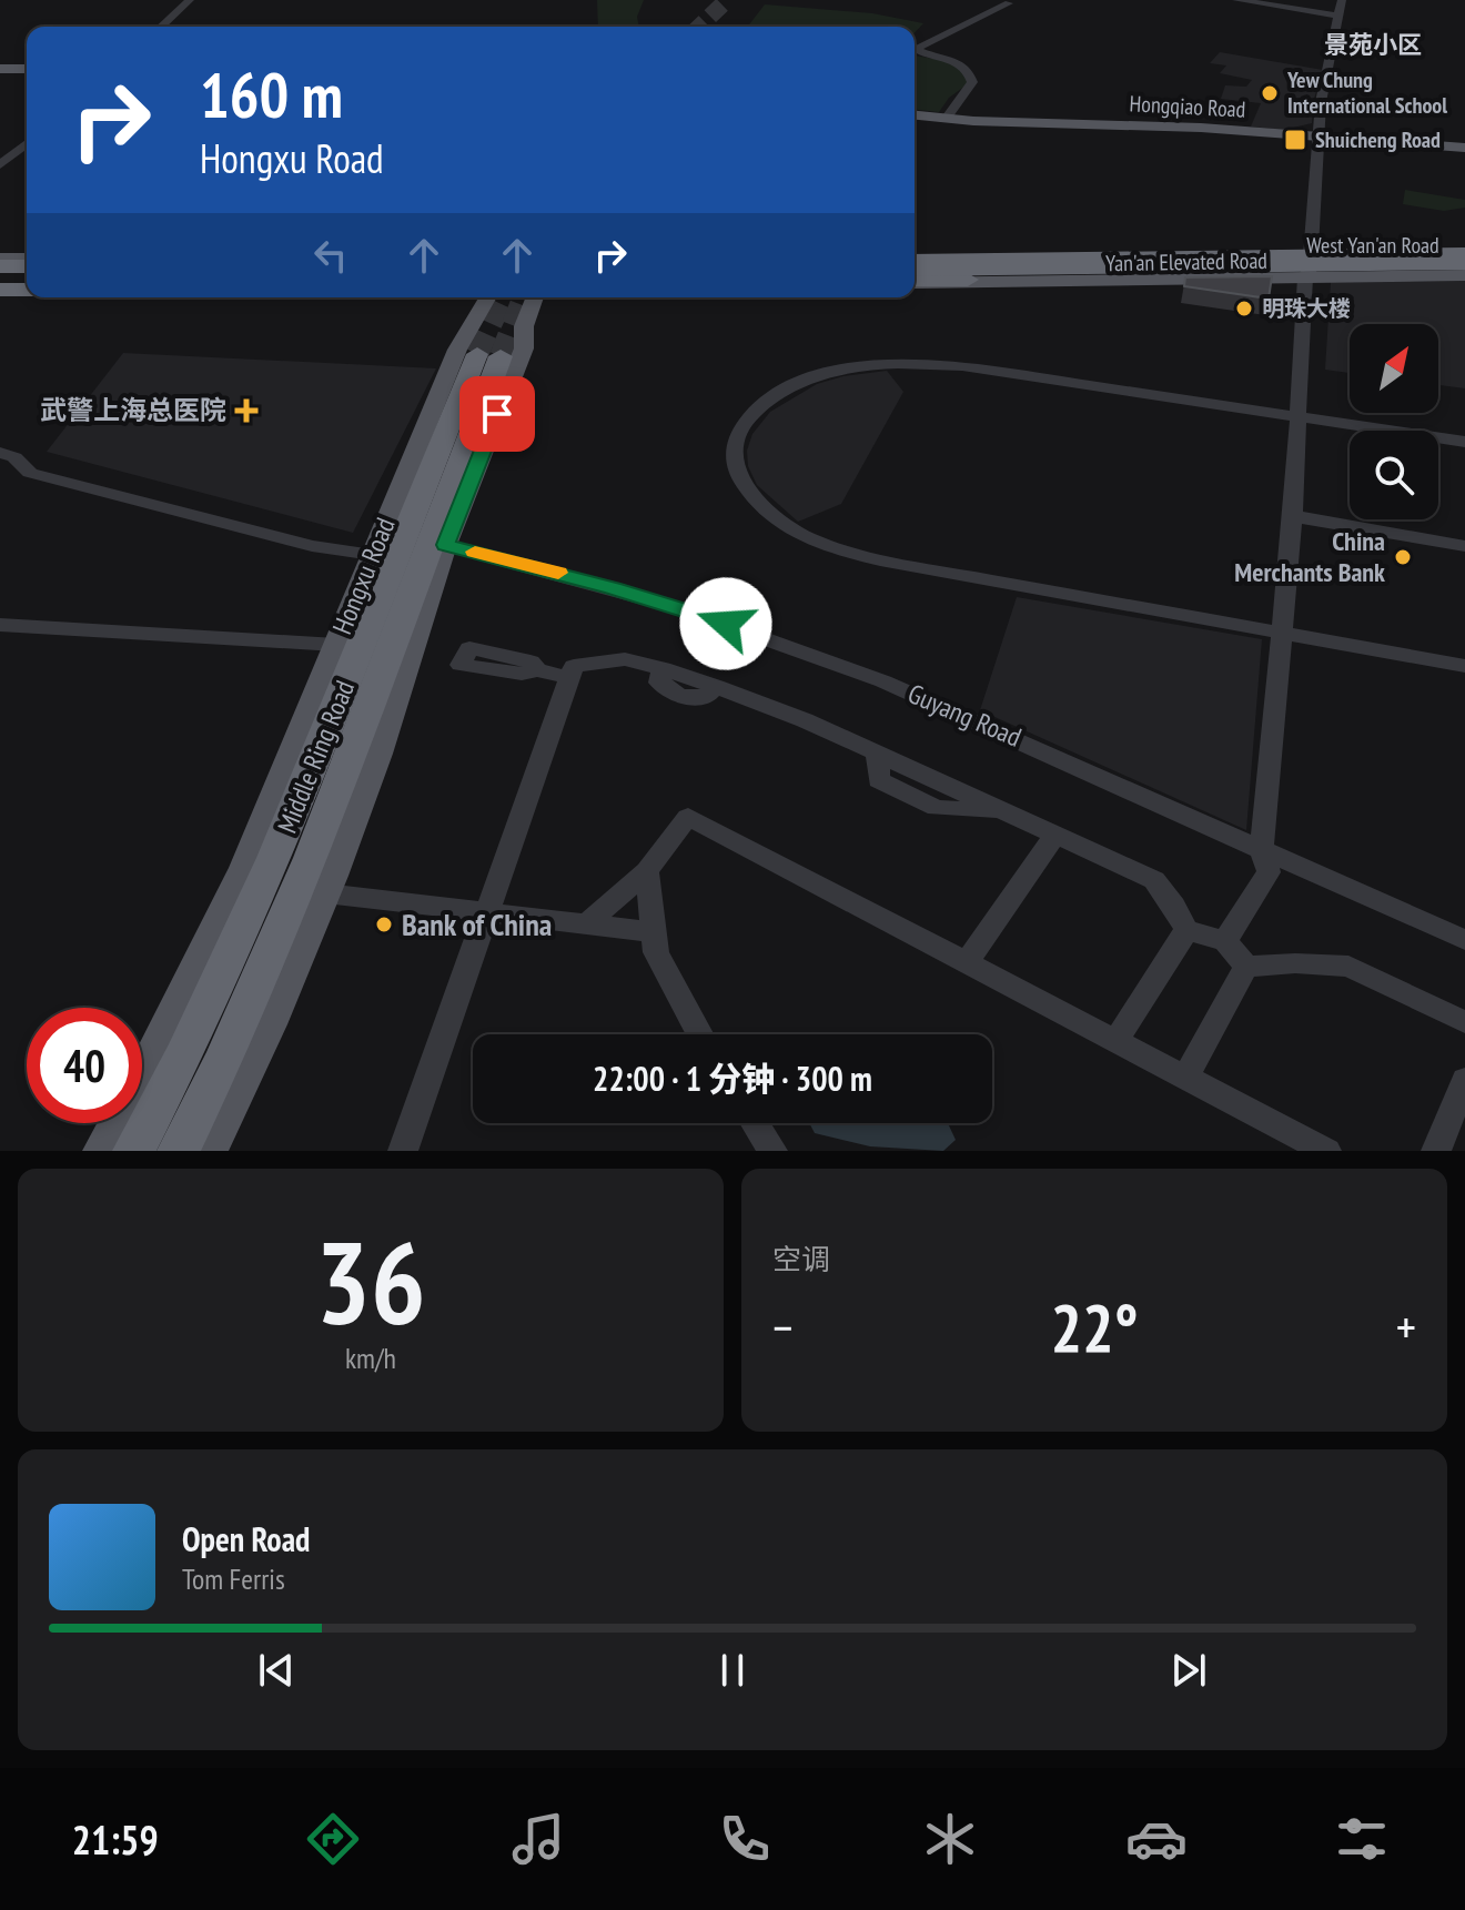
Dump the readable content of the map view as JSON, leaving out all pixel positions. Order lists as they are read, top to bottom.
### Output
{
  "streets": {
    "highway": ["Yan'an Elevated Road", "Middle Ring Road"],
    "main road": ["Hongqiao Road", "West Yan'an Road", "Hongxu Road"],
    "street": ["Guyang Road"]
  },
  "crossings": [
    ["West Yan'an Road", "Yan'an Elevated Road"]
  ],
  "districts": ["景苑小区"],
  "places": {
    "other": [
      "Yew Chung International School",
      "明珠大楼",
      "China Merchants Bank",
      "Bank of China"
    ],
    "transit": ["Shuicheng Road"],
    "health": ["武警上海总医院"]
  },
  "north": "top right",
  "page": {
    "turn": ["160 m", "Hongxu Road"],
    "limit": "40",
    "trip": "22:00 · 1 分钟 · 300 m",
    "tile": [
      ["36", "km/h"],
      "空调"
    ],
    "heat": ["−", "22°", "+"],
    "song": ["Open Road", "Tom Ferris"],
    "tabs": "21:59"
  }
}
